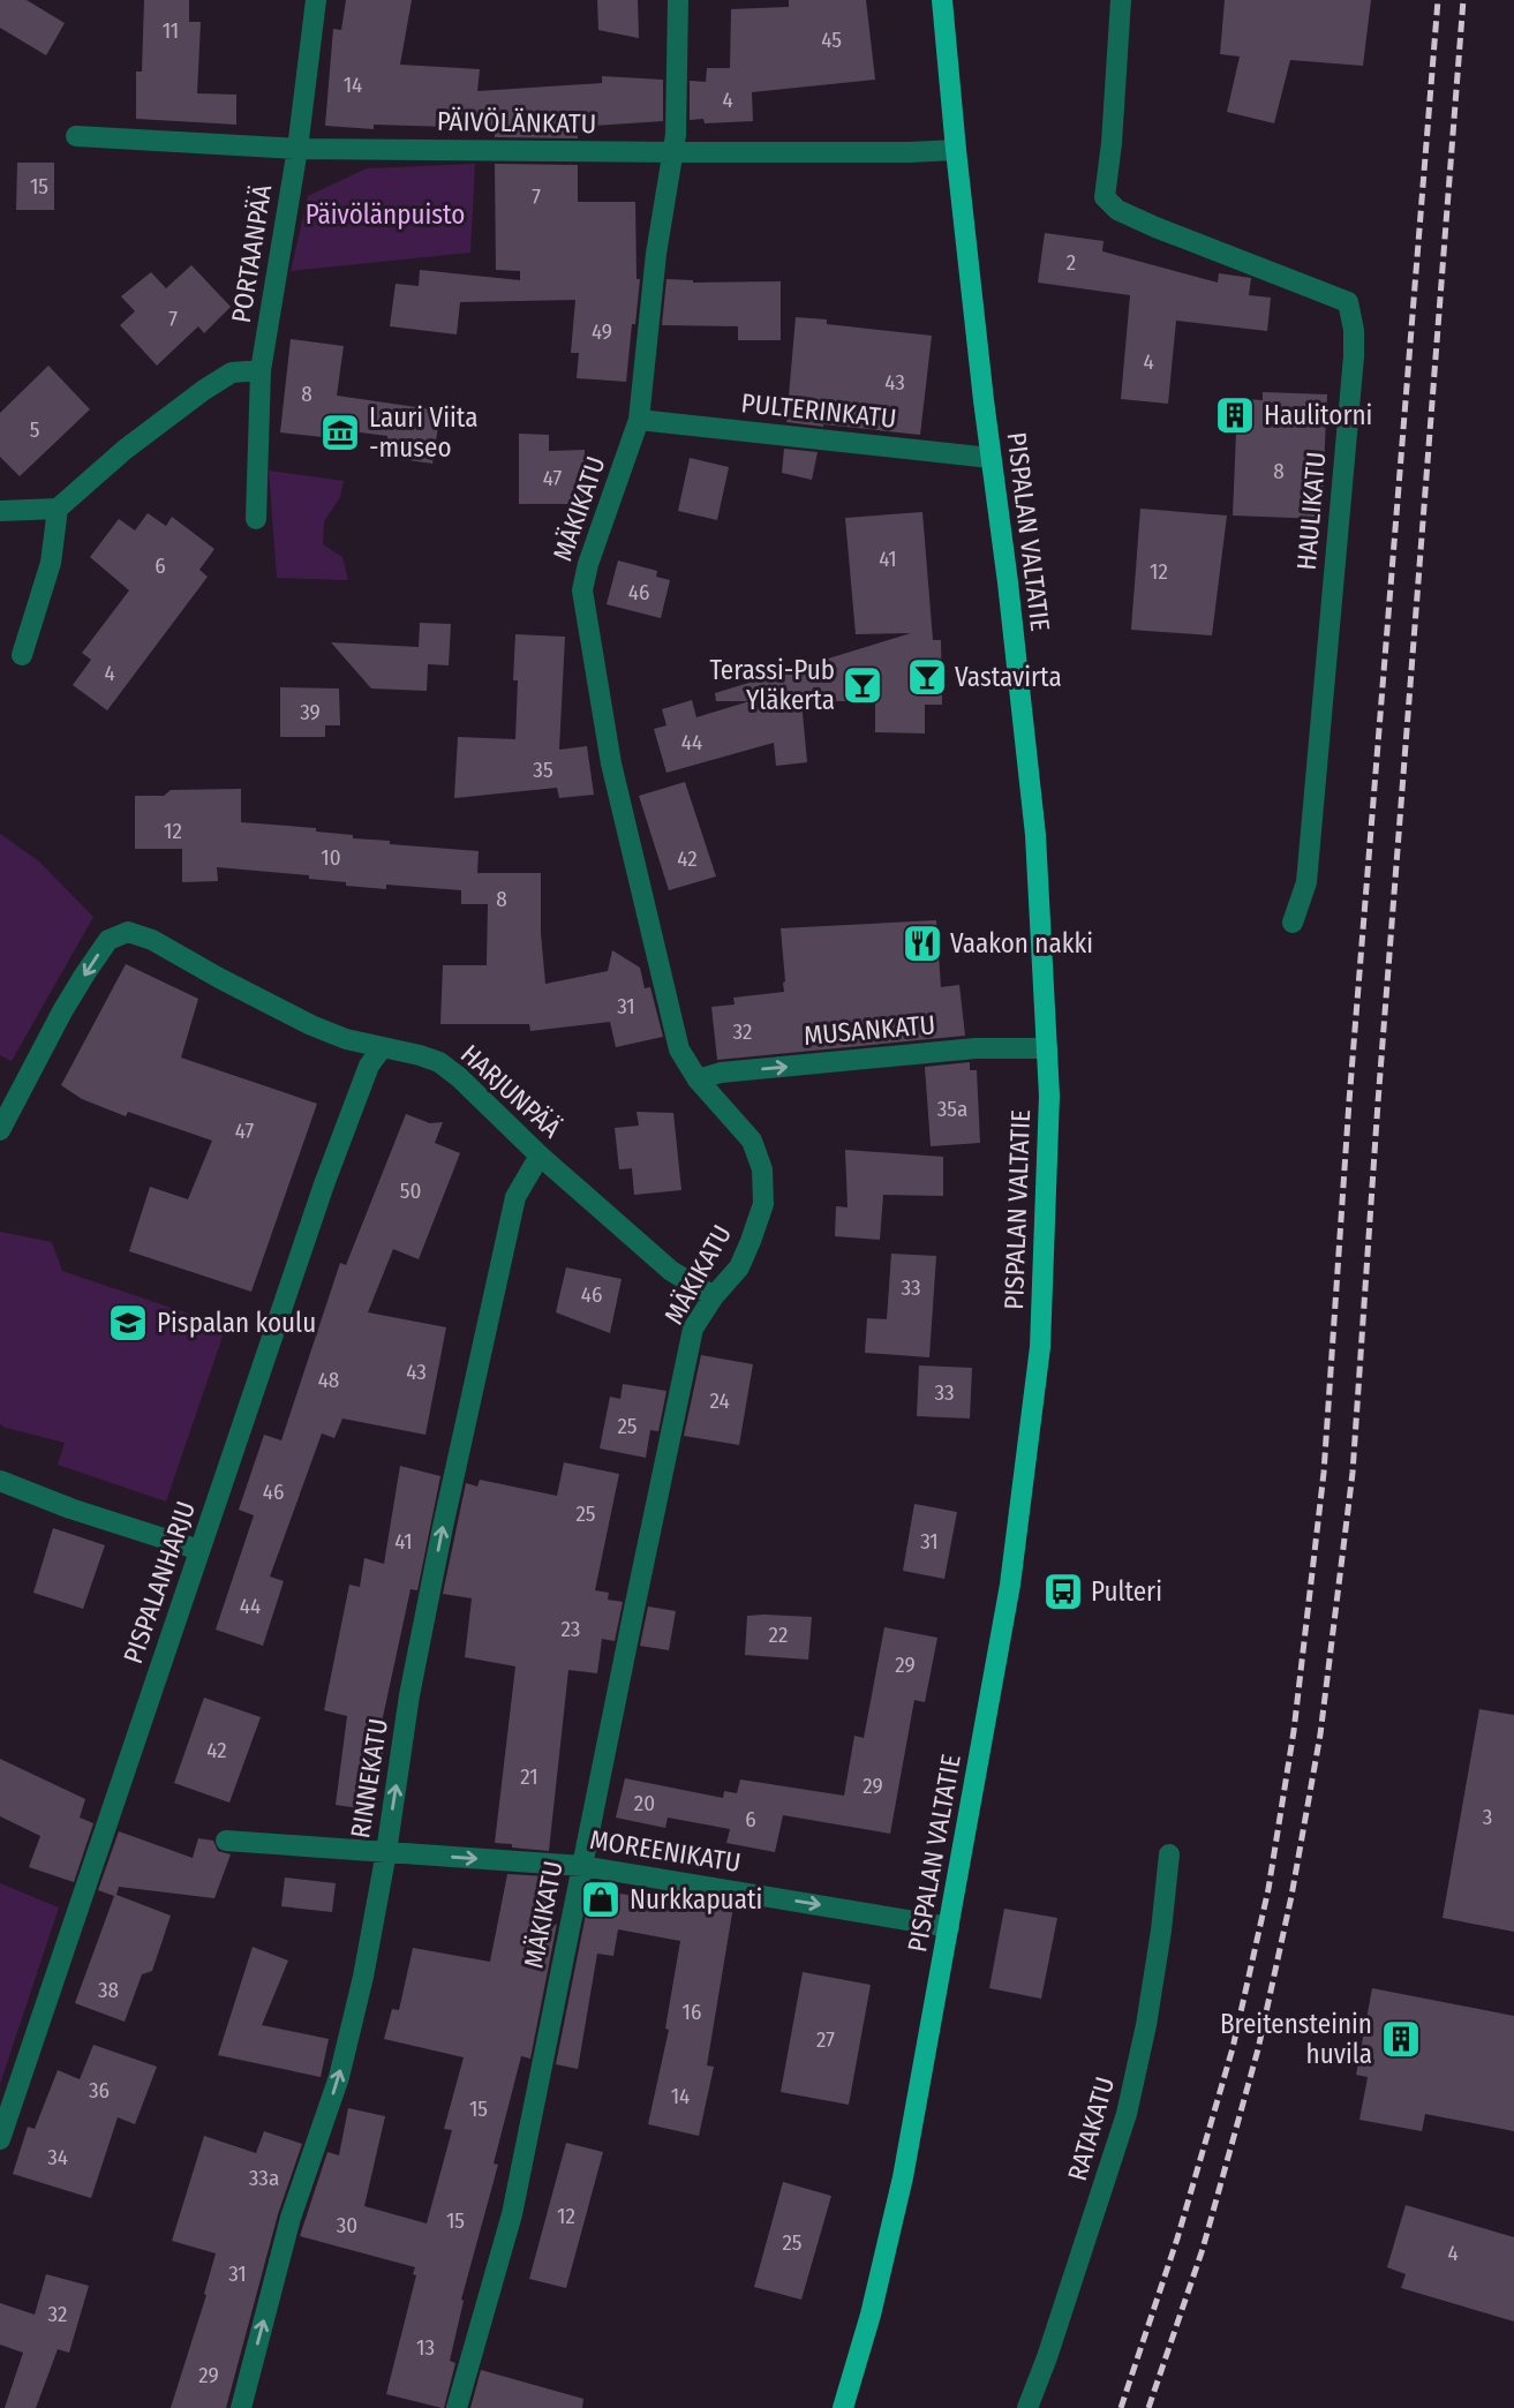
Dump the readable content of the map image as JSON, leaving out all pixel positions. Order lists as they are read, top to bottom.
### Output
{
  "streets": {
    "main road": ["PISPALAN VALTATIE"],
    "street": [
      "PÄIVÖLÄNKATU",
      "PORTAANPÄÄ",
      "PULTERINKATU",
      "MÄKIKATU",
      "HAULIKATU",
      "MUSANKATU",
      "HARJUNPÄÄ",
      "PISPALANHARJU",
      "RINNEKATU",
      "MOREENIKATU",
      "RATAKATU"
    ]
  },
  "crossings": [
    ["PÄIVÖLÄNKATU", "PORTAANPÄÄ"],
    ["PÄIVÖLÄNKATU", "MÄKIKATU"],
    ["PÄIVÖLÄNKATU", "PISPALAN VALTATIE"],
    ["PULTERINKATU", "MÄKIKATU"],
    ["PULTERINKATU", "PISPALAN VALTATIE"],
    ["MÄKIKATU", "MUSANKATU"],
    ["MÄKIKATU", "HARJUNPÄÄ"],
    ["MÄKIKATU", "MOREENIKATU"],
    ["PISPALAN VALTATIE", "MUSANKATU"],
    ["PISPALAN VALTATIE", "MOREENIKATU"],
    ["HARJUNPÄÄ", "PISPALANHARJU"],
    ["HARJUNPÄÄ", "RINNEKATU"],
    ["RINNEKATU", "MOREENIKATU"]
  ],
  "one_way": ["MUSANKATU", "RINNEKATU", "MOREENIKATU"],
  "parks": ["Päivölänpuisto"],
  "places": {
    "building": ["Haulitorni", "Breitensteinin huvila"],
    "museum": ["Lauri Viita -museo"],
    "bar": ["Vastavirta", "Terassi-Pub Yläkerta"],
    "restaurant": ["Vaakon nakki"],
    "school or university": ["Pispalan koulu"],
    "bus stop": ["Pulteri"],
    "shop": ["Nurkkapuati"]
  },
  "house_numbers": [
    "11",
    "45",
    "14",
    "4",
    "15",
    "7",
    "2",
    "7",
    "49",
    "4",
    "43",
    "8",
    "5",
    "8",
    "47",
    "41",
    "6",
    "12",
    "46",
    "4",
    "39",
    "44",
    "35",
    "12",
    "10",
    "42",
    "8",
    "31",
    "32",
    "35a",
    "47",
    "50",
    "33",
    "46",
    "43",
    "48",
    "33",
    "24",
    "25",
    "46",
    "25",
    "41",
    "31",
    "44",
    "23",
    "22",
    "29",
    "42",
    "21",
    "29",
    "20",
    "3",
    "6",
    "38",
    "16",
    "27",
    "36",
    "14",
    "15",
    "34",
    "33a",
    "12",
    "15",
    "30",
    "25",
    "4",
    "31",
    "32",
    "13",
    "29"
  ]
}
